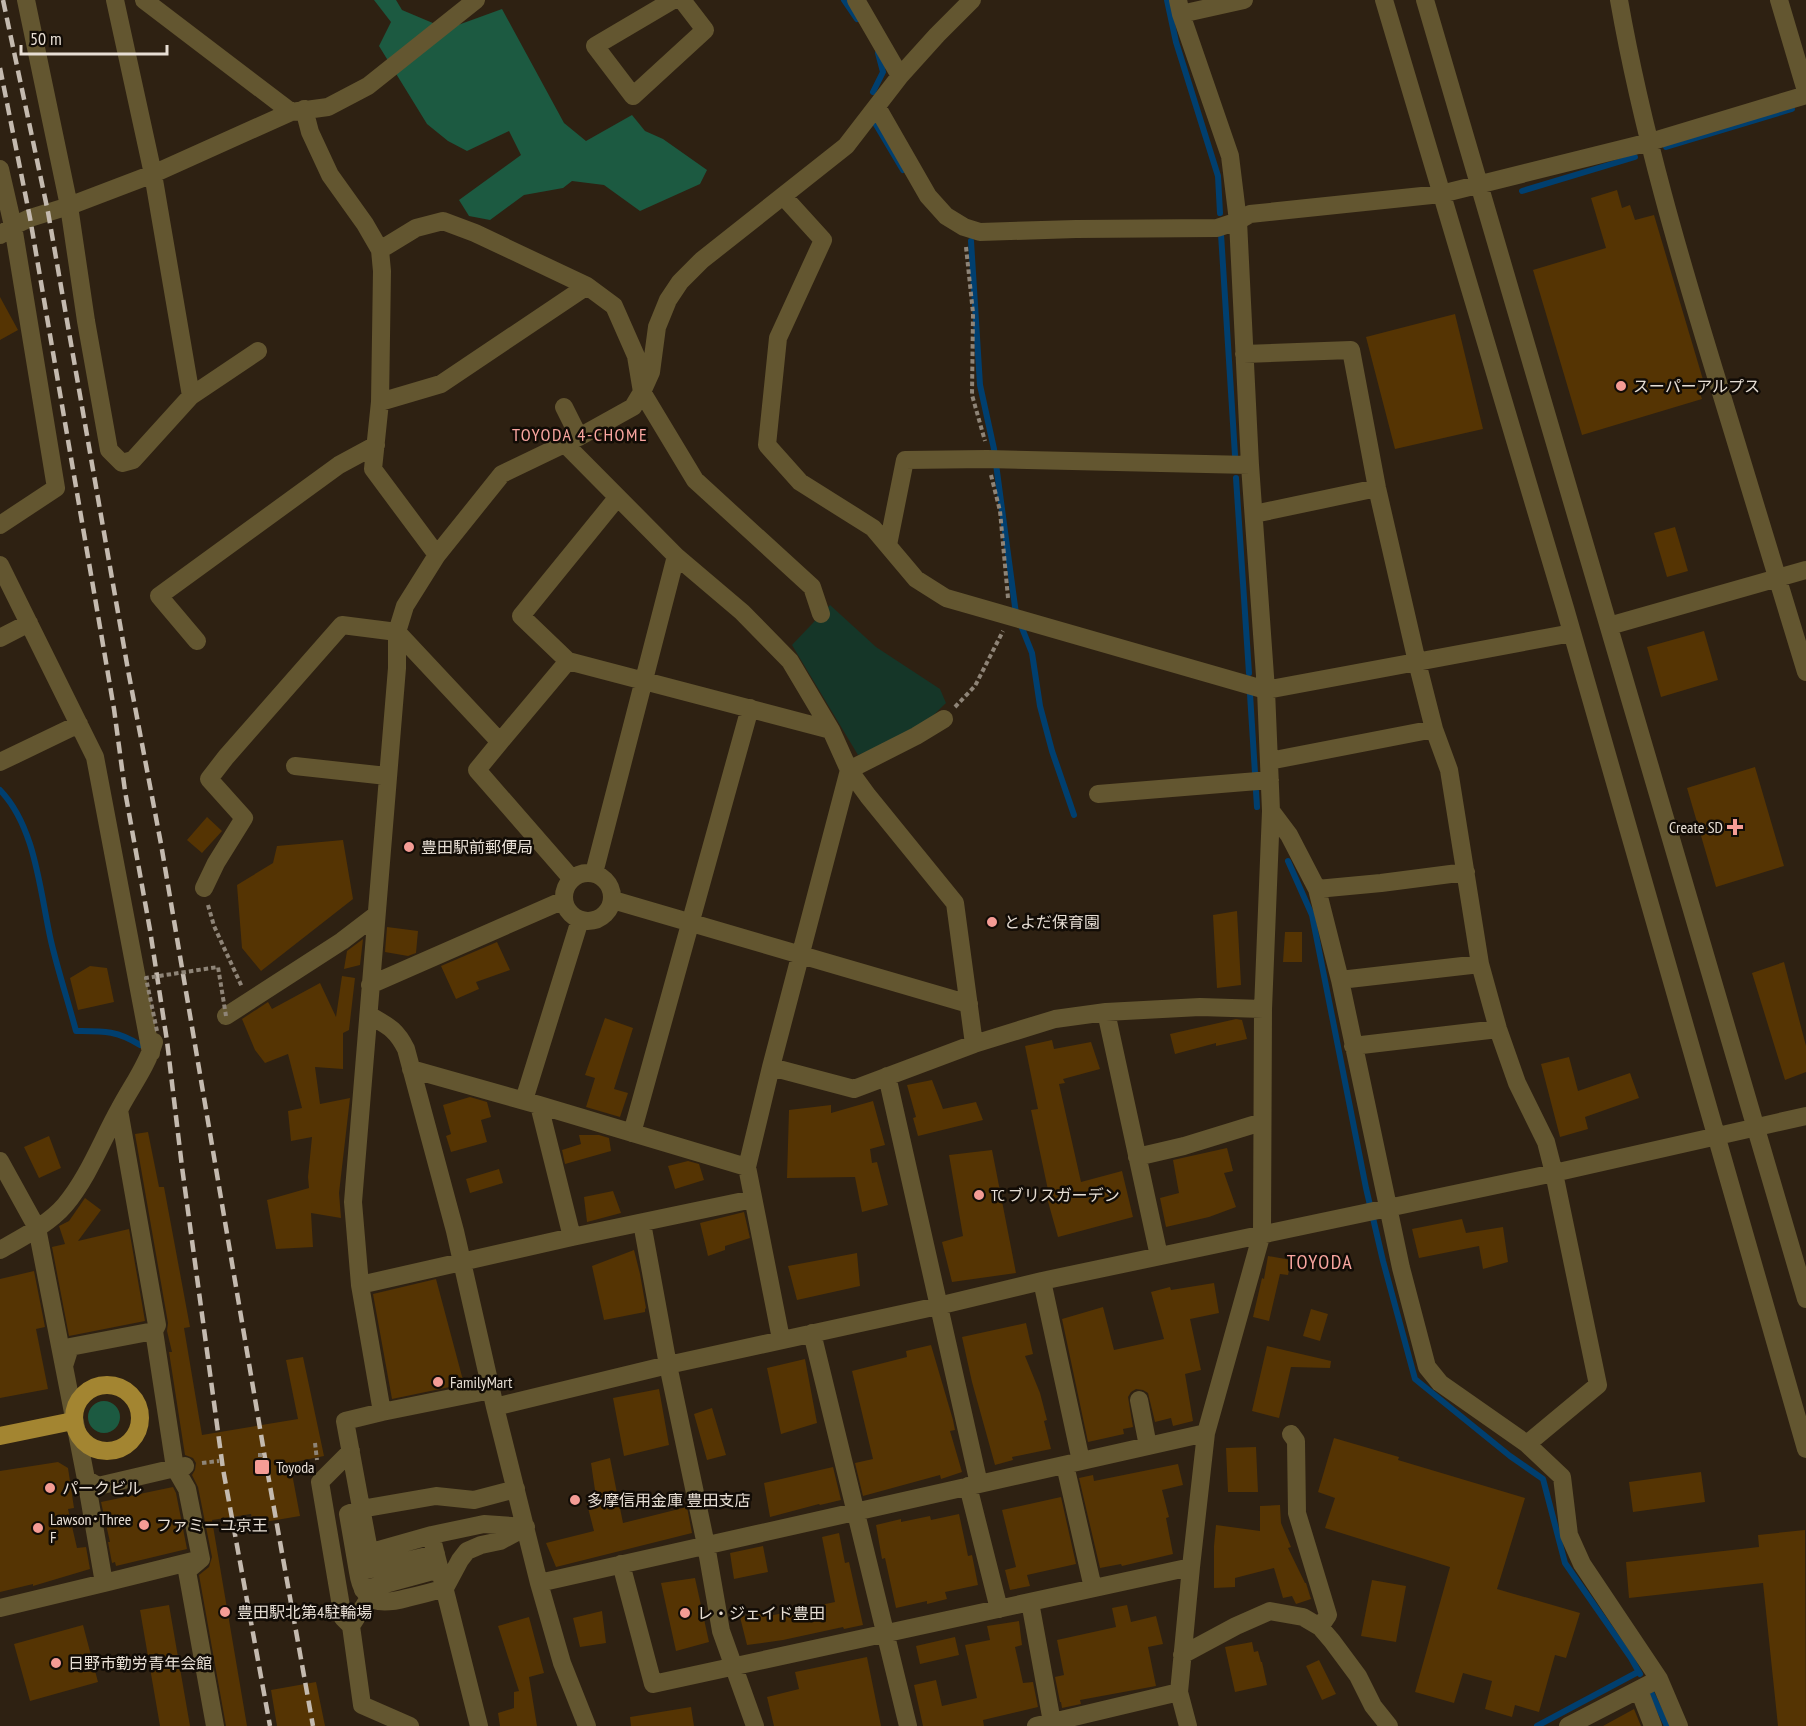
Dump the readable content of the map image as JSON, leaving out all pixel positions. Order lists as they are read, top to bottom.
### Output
{
  "districts": ["TOYODA 4-CHOME", "TOYODA"],
  "places": {
    "other": [
      "スーパーアルプス",
      "豊田駅前郵便局",
      "とよだ保育園",
      "TC ブリスガーデン",
      "FamilyMart",
      "パークビル",
      "多摩信用金庫 豊田支店",
      "ファミーユ京王",
      "Lawson･Three F",
      "豊田駅北第4駐輪場",
      "レ・ジェイド豊田",
      "日野市勤労青年会館"
    ],
    "health": ["Create SD"],
    "transit": ["Toyoda"]
  },
  "scale_bar": "50 m"
}
